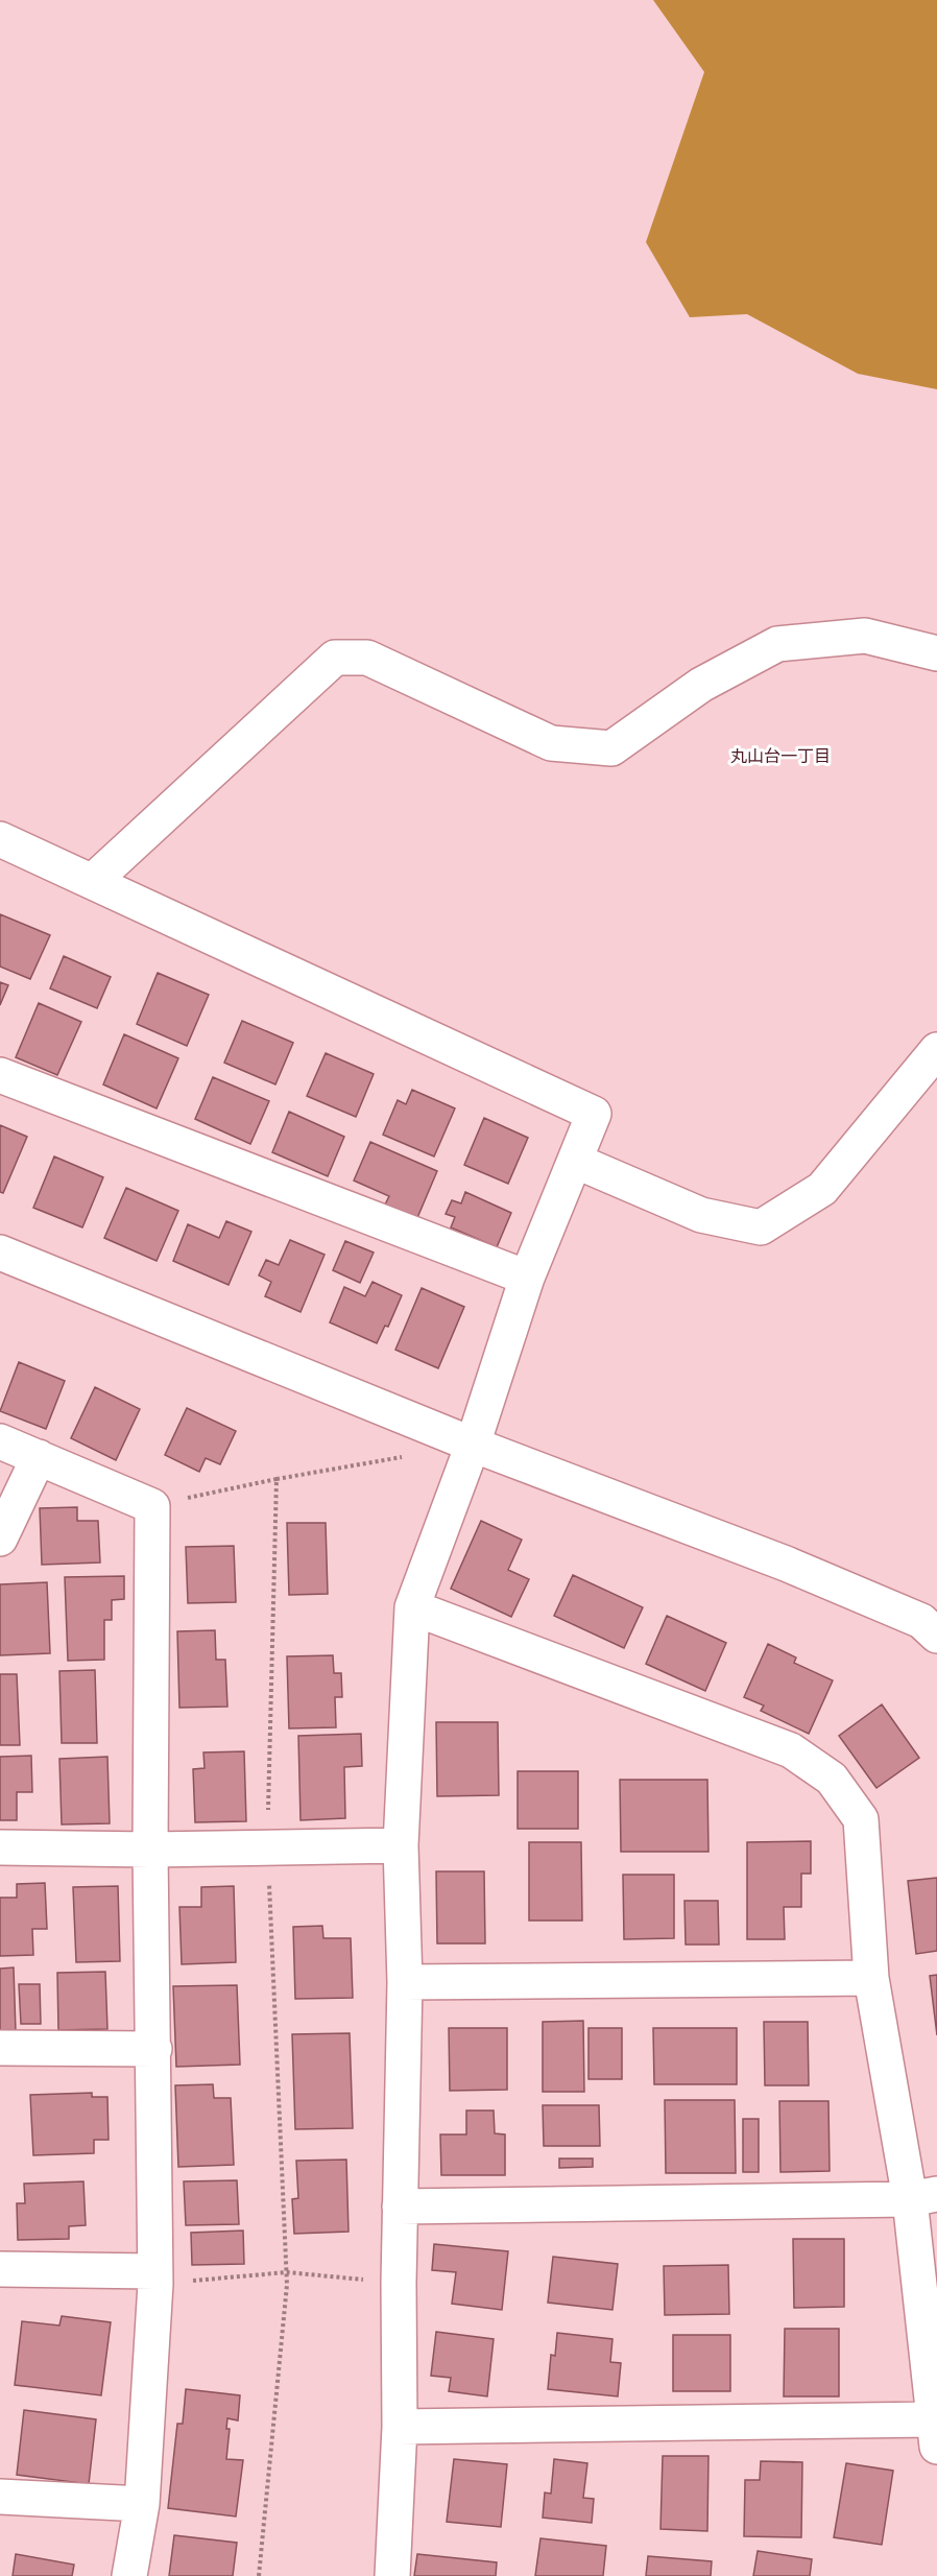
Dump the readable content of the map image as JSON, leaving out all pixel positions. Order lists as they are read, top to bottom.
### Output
{
  "districts": ["丸山台一丁目"]
}
